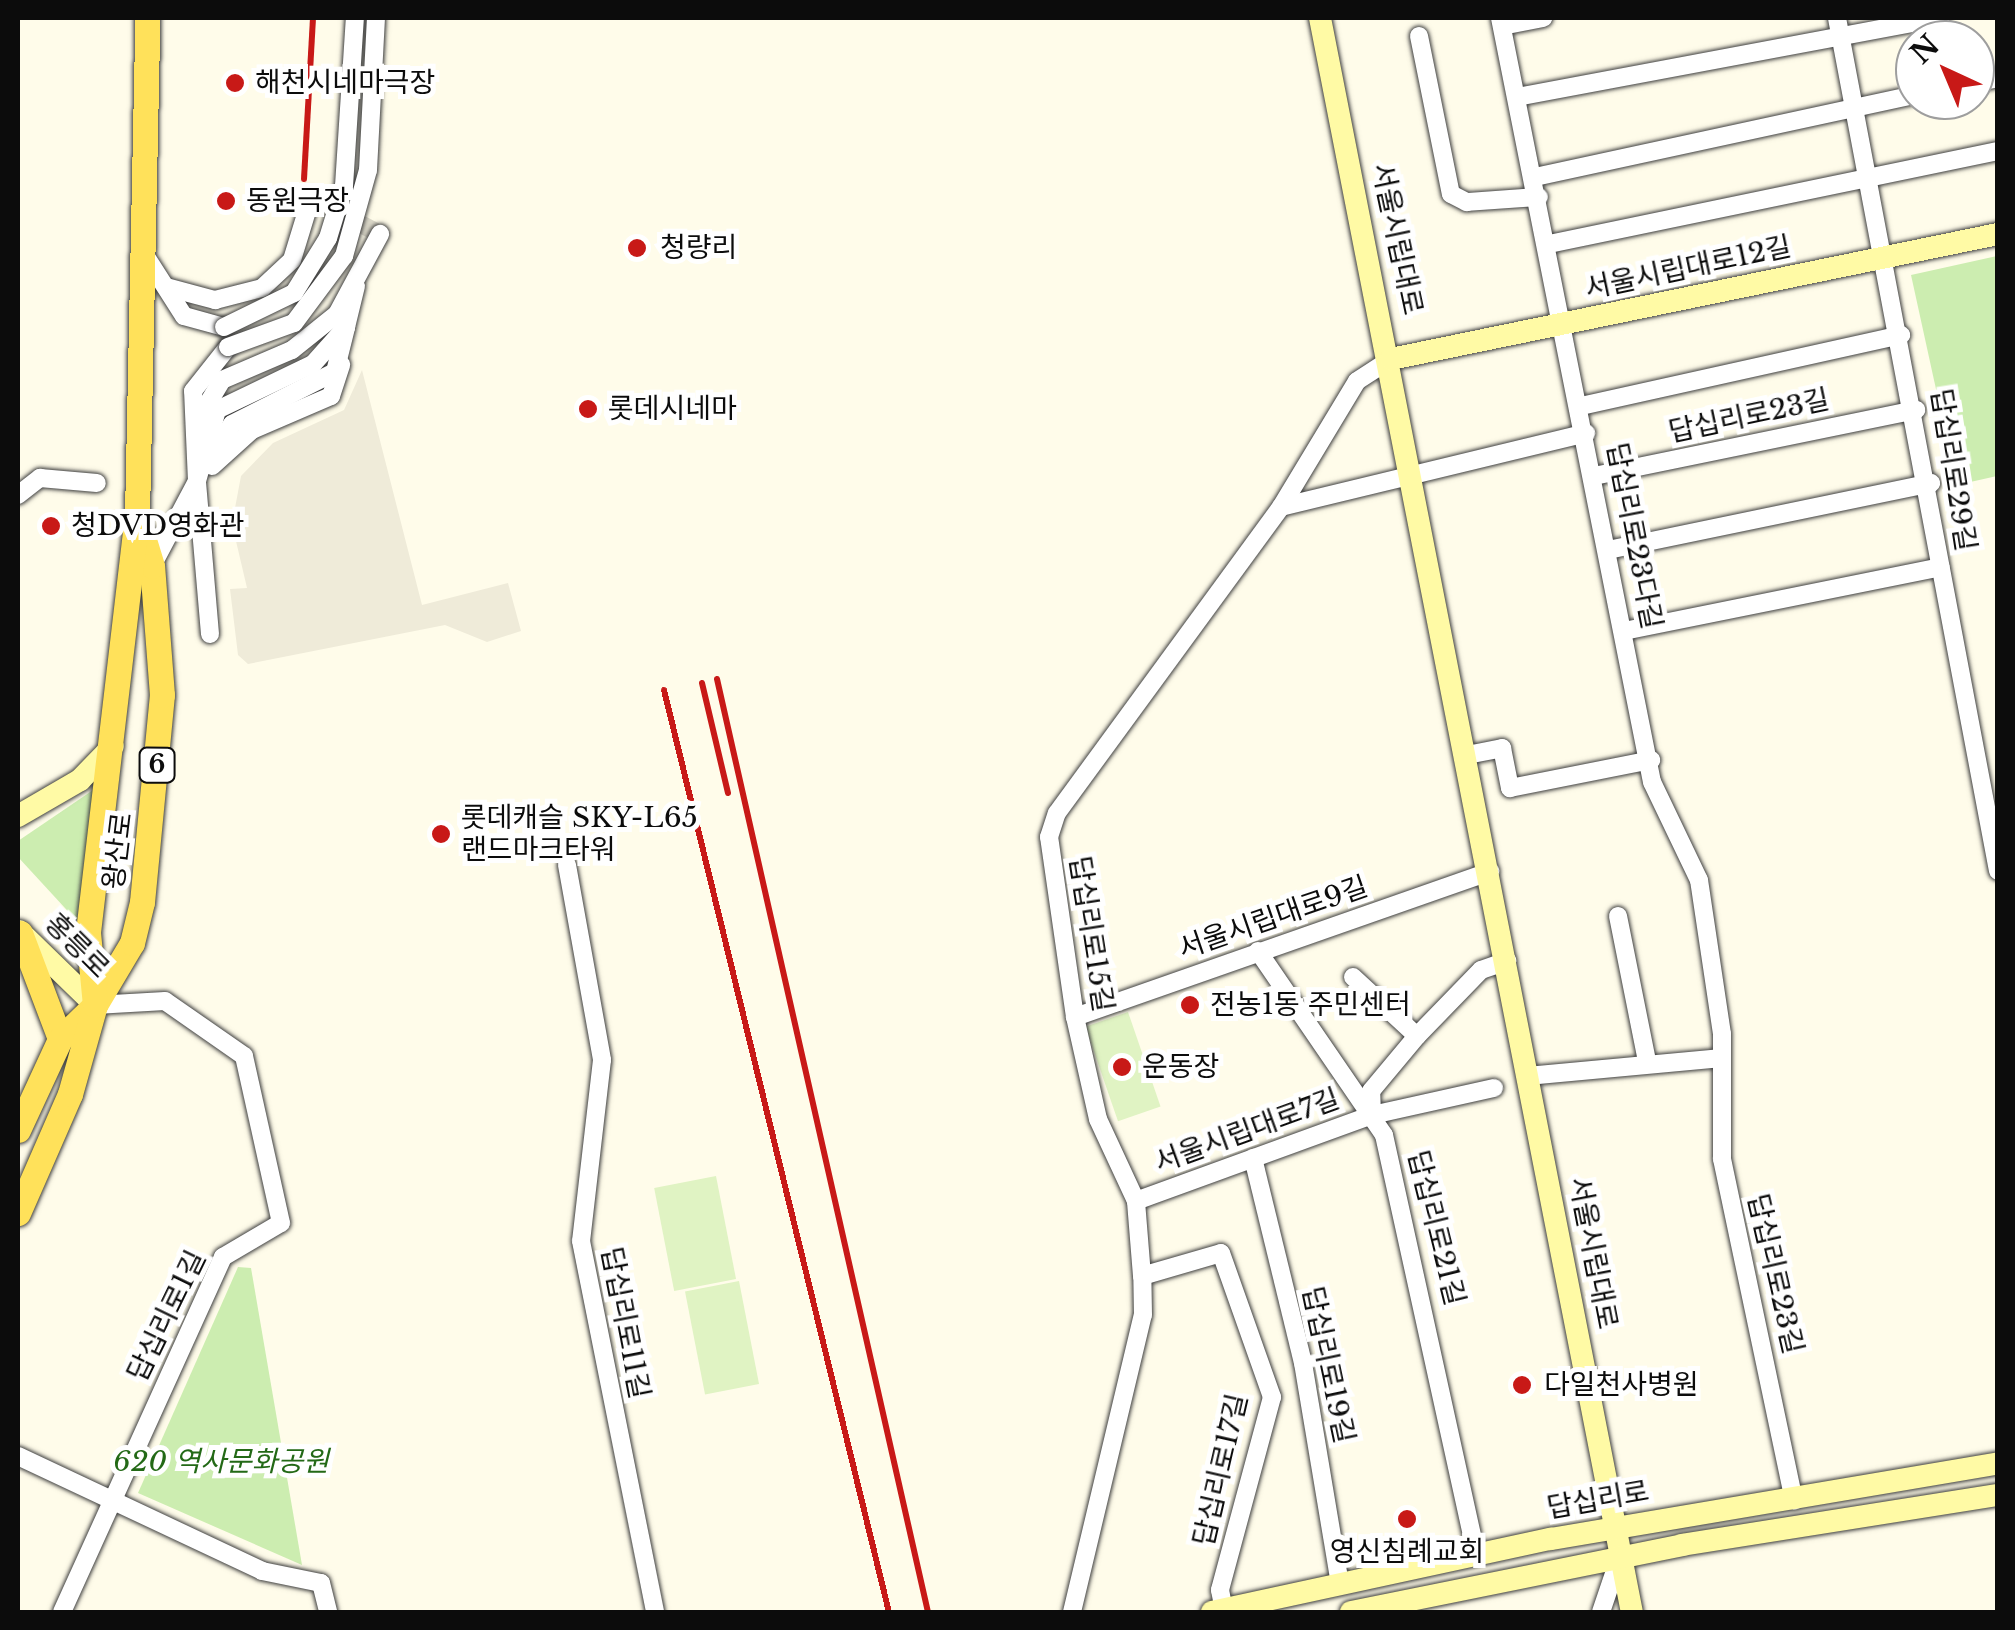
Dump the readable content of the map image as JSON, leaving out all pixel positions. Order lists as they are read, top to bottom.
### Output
{
  "streets": {
    "main road": [
      "서울시립대로",
      "서울시립대로12길",
      "6",
      "왕산로",
      "홍릉로",
      "답십리로"
    ],
    "street": [
      "답십리로23길",
      "답십리로29길",
      "답십리로23다길",
      "서울시립대로9길",
      "답십리로15길",
      "서울시립대로7길",
      "답십리로21길",
      "답십리로1길",
      "답십리로11길",
      "답십리로19길",
      "답십리로17길"
    ]
  },
  "crossings": [
    ["서울시립대로", "서울시립대로12길"],
    ["서울시립대로", "서울시립대로9길"],
    ["서울시립대로", "답십리로15길"],
    ["서울시립대로", "답십리로"],
    ["서울시립대로12길", "답십리로29길"],
    ["서울시립대로12길", "답십리로23다길"],
    ["서울시립대로12길", "답십리로15길"],
    ["답십리로23길", "답십리로29길"],
    ["답십리로23길", "답십리로23다길"],
    ["답십리로23길", "답십리로"],
    ["왕산로", "홍릉로"],
    ["왕산로", "답십리로1길"],
    ["서울시립대로9길", "답십리로15길"],
    ["서울시립대로9길", "답십리로21길"],
    ["답십리로15길", "서울시립대로7길"],
    ["답십리로15길", "답십리로17길"],
    ["홍릉로", "답십리로1길"],
    ["서울시립대로7길", "답십리로21길"],
    ["서울시립대로7길", "답십리로19길"],
    ["답십리로21길", "답십리로"],
    ["답십리로19길", "답십리로"],
    ["답십리로17길", "답십리로"]
  ],
  "parks": ["620 역사문화공원"],
  "places": [
    "해천시네마극장",
    "동원극장",
    "청량리",
    "롯데시네마",
    "청DVD영화관",
    "롯데캐슬 SKY-L65 랜드마크타워",
    "전농1동 주민센터",
    "운동장",
    "다일천사병원",
    "영신침례교회"
  ],
  "north": "top left"
}
